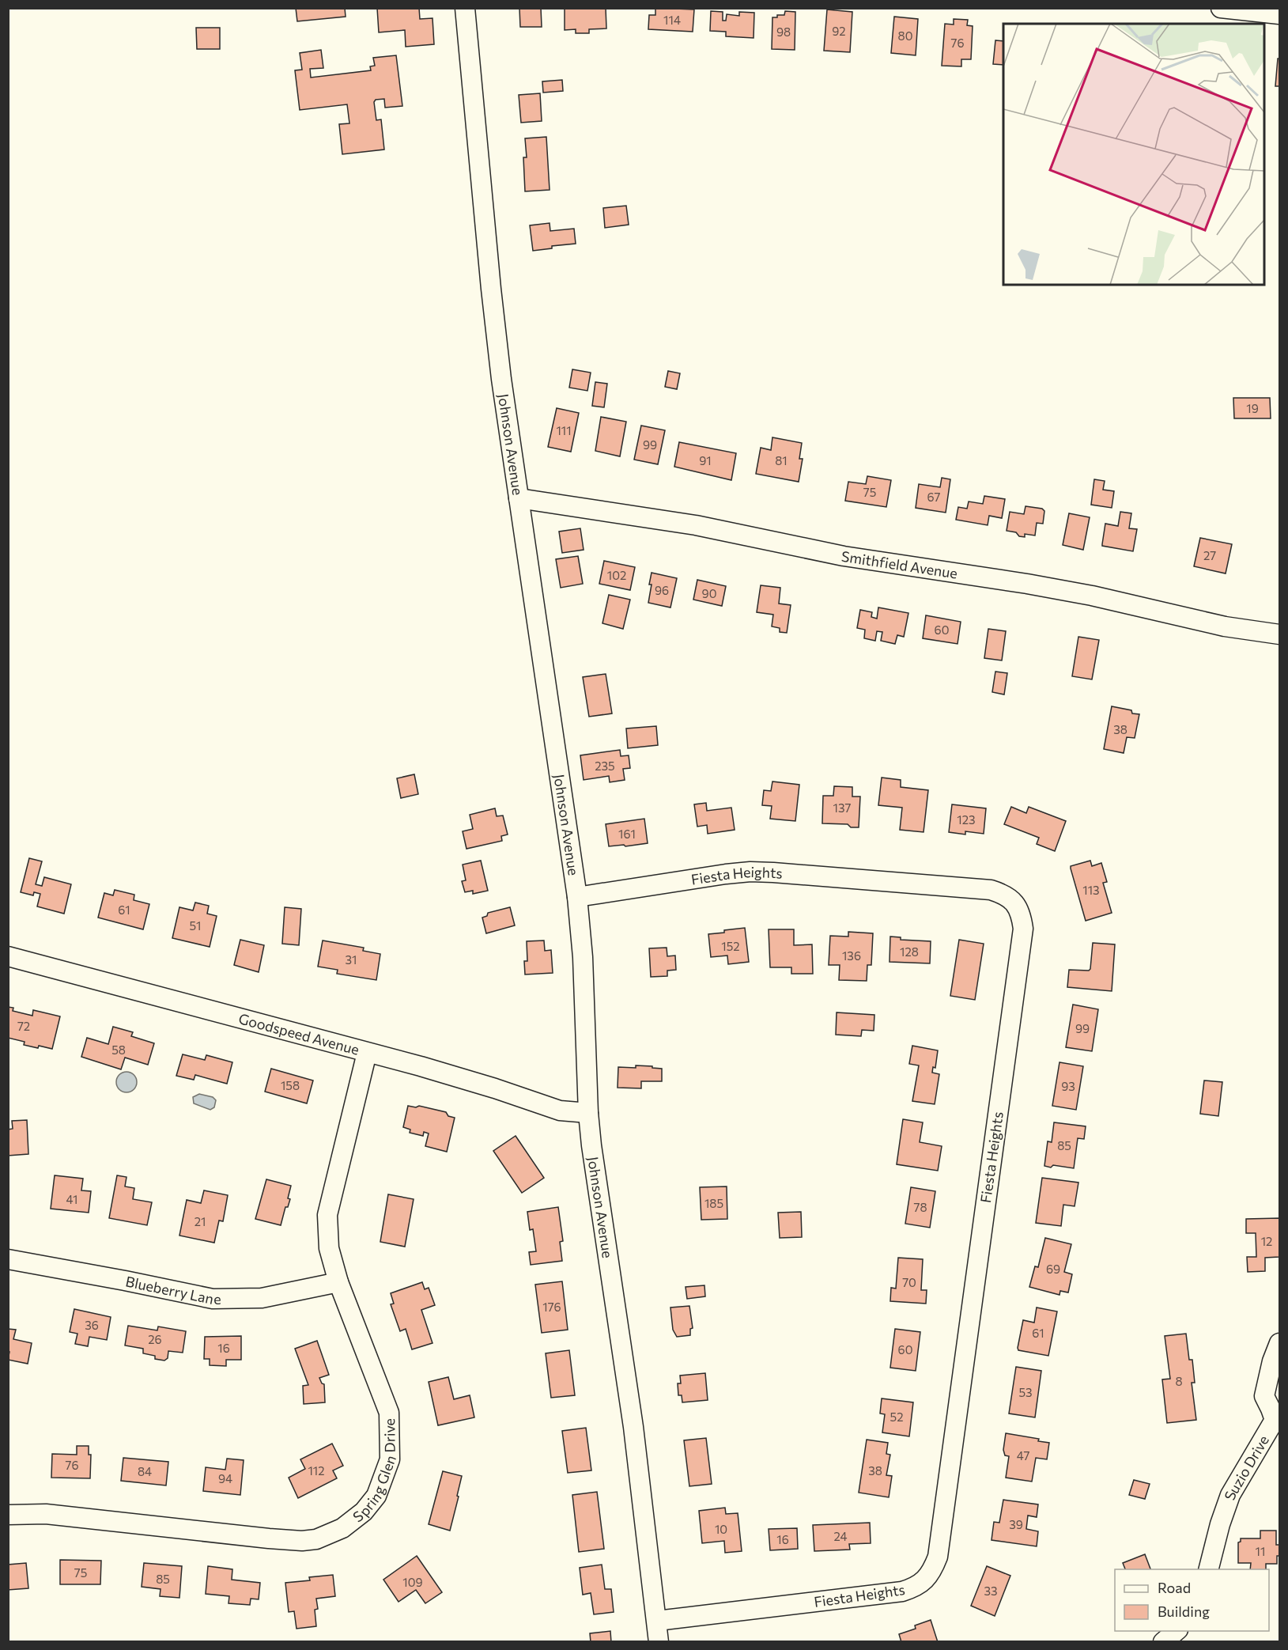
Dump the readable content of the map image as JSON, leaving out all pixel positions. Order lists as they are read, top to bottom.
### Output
{
  "streets": {
    "street": [
      "Johnson Avenue",
      "Smithfield Avenue",
      "Fiesta Heights",
      "Goodspeed Avenue",
      "Blueberry Lane",
      "Spring Glen Drive",
      "Suzio Drive"
    ]
  },
  "crossings": [
    ["Johnson Avenue", "Smithfield Avenue"],
    ["Johnson Avenue", "Fiesta Heights"],
    ["Johnson Avenue", "Goodspeed Avenue"],
    ["Goodspeed Avenue", "Spring Glen Drive"],
    ["Blueberry Lane", "Spring Glen Drive"]
  ],
  "house_numbers": [
    "114",
    "92",
    "98",
    "80",
    "76",
    "19",
    "111",
    "99",
    "91",
    "81",
    "75",
    "67",
    "27",
    "102",
    "96",
    "90",
    "60",
    "38",
    "235",
    "137",
    "123",
    "161",
    "113",
    "61",
    "51",
    "152",
    "128",
    "136",
    "31",
    "72",
    "99",
    "58",
    "158",
    "93",
    "85",
    "41",
    "185",
    "78",
    "21",
    "12",
    "69",
    "70",
    "176",
    "36",
    "61",
    "26",
    "16",
    "60",
    "8",
    "53",
    "52",
    "47",
    "76",
    "112",
    "38",
    "84",
    "94",
    "39",
    "10",
    "24",
    "16",
    "11",
    "75",
    "85",
    "109",
    "33"
  ],
  "legend": ["Road", "Building"]
}
